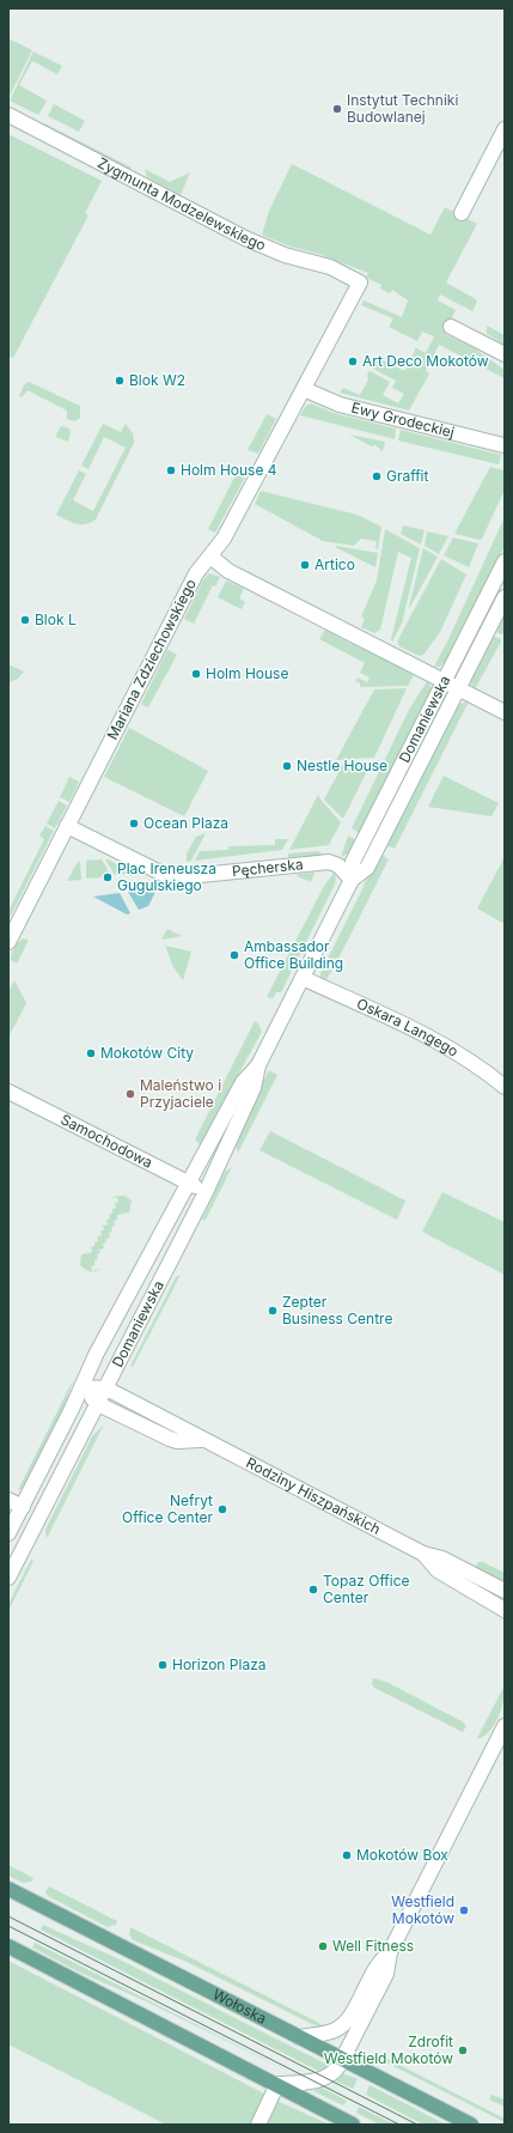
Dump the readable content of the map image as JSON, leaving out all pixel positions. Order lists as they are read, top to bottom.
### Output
{
  "streets": {
    "main road": ["Wołoska"],
    "street": [
      "Zygmunta Modzelewskiego",
      "Ewy Grodeckiej",
      "Mariana Zdziechowskiego",
      "Domaniewska",
      "Pęcherska",
      "Oskara Langego",
      "Samochodowa",
      "Rodziny Hiszpańskich"
    ]
  },
  "crossings": [
    ["Zygmunta Modzelewskiego", "Mariana Zdziechowskiego"],
    ["Ewy Grodeckiej", "Mariana Zdziechowskiego"],
    ["Mariana Zdziechowskiego", "Pęcherska"],
    ["Domaniewska", "Pęcherska"],
    ["Domaniewska", "Oskara Langego"],
    ["Domaniewska", "Samochodowa"],
    ["Domaniewska", "Rodziny Hiszpańskich"]
  ],
  "places": [
    "Instytut Techniki Budowlanej",
    "Art Deco Mokotów",
    "Blok W2",
    "Holm House 4",
    "Graffit",
    "Artico",
    "Blok L",
    "Holm House",
    "Nestle House",
    "Ocean Plaza",
    "Plac Ireneusza Gugulskiego",
    "Ambassador Office Building",
    "Mokotów City",
    "Maleństwo i Przyjaciele",
    "Zepter Business Centre",
    "Nefryt Office Center",
    "Topaz Office Center",
    "Horizon Plaza",
    "Mokotów Box",
    "Westfield Mokotów",
    "Well Fitness",
    "Zdrofit Westfield Mokotów"
  ]
}
